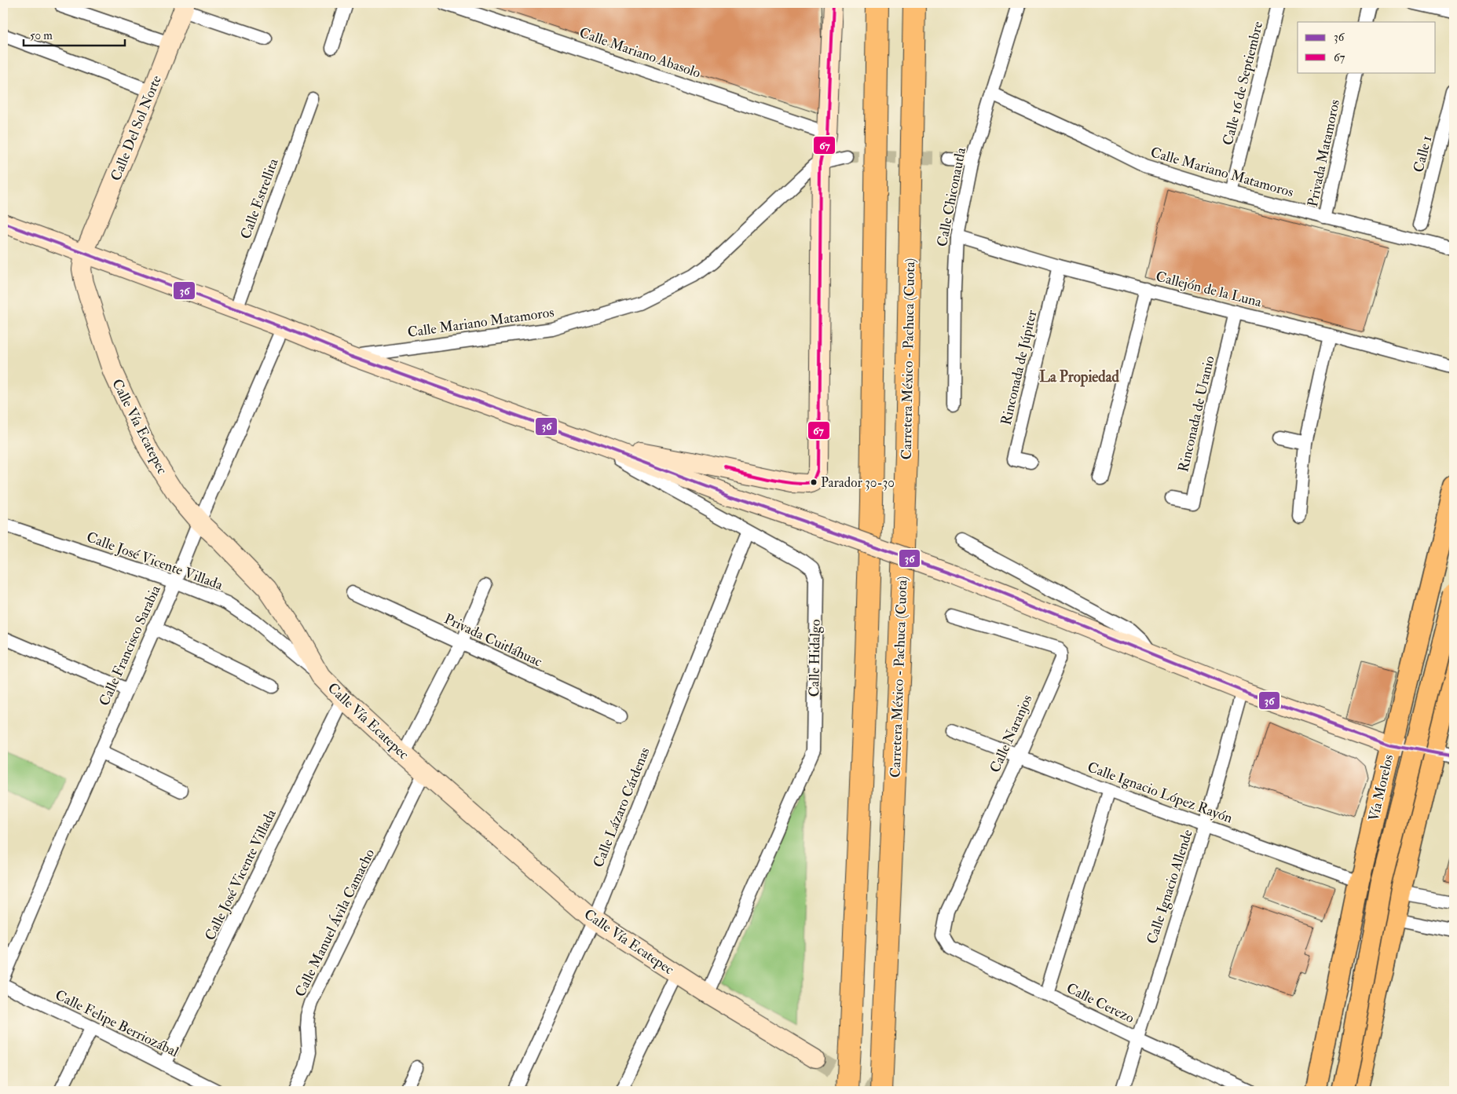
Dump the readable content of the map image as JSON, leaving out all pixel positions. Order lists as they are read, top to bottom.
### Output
{
  "streets": {
    "highway": ["Carretera México - Pachuca (Cuota)"],
    "main road": ["Calle Del Sol Norte", "Calle Vía Ecatepec", "Vía Morelos"],
    "street": [
      "Calle Mariano Abasolo",
      "Calle 16 de Septiembre",
      "Privada Matamoros",
      "Calle 1",
      "Calle Mariano Matamoros",
      "Calle Chiconautla",
      "Calle Estrellita",
      "Callejón de la Luna",
      "Rinconada de Júpiter",
      "Rinconada de Uranio",
      "Calle José Vicente Villada",
      "Privada Cuitláhuac",
      "Calle Francisco Sarabia",
      "Calle Hidalgo",
      "Calle Naranjos",
      "Calle Ignacio López Rayón",
      "Calle Lázaro Cárdenas",
      "Calle Ignacio Allende",
      "Calle Manuel Ávila Camacho",
      "Calle Cerezo",
      "Calle Felipe Berriozábal"
    ]
  },
  "crossings": [
    ["Calle 16 de Septiembre", "Calle Mariano Matamoros"],
    ["Calle Del Sol Norte", "Calle Vía Ecatepec"],
    ["Privada Matamoros", "Calle Mariano Matamoros"],
    ["Calle Mariano Matamoros", "Calle Chiconautla"],
    ["Calle Chiconautla", "Callejón de la Luna"],
    ["Callejón de la Luna", "Rinconada de Júpiter"],
    ["Callejón de la Luna", "Rinconada de Uranio"],
    ["Calle Vía Ecatepec", "Calle José Vicente Villada"],
    ["Calle Vía Ecatepec", "Calle Francisco Sarabia"],
    ["Calle Vía Ecatepec", "Calle Hidalgo"],
    ["Calle Vía Ecatepec", "Calle Lázaro Cárdenas"],
    ["Calle Vía Ecatepec", "Calle Manuel Ávila Camacho"],
    ["Calle José Vicente Villada", "Calle Francisco Sarabia"],
    ["Calle José Vicente Villada", "Calle Felipe Berriozábal"],
    ["Calle Hidalgo", "Calle Lázaro Cárdenas"],
    ["Calle Naranjos", "Calle Ignacio López Rayón"],
    ["Calle Naranjos", "Calle Cerezo"],
    ["Vía Morelos", "Calle Ignacio López Rayón"],
    ["Calle Ignacio López Rayón", "Calle Ignacio Allende"],
    ["Calle Ignacio Allende", "Calle Cerezo"]
  ],
  "districts": ["La Propiedad"],
  "places": ["Parador 30-30"],
  "lines": ["transit line 67", "transit line 36"],
  "legend": ["36", "67"],
  "scale_bar": "50 m"
}
